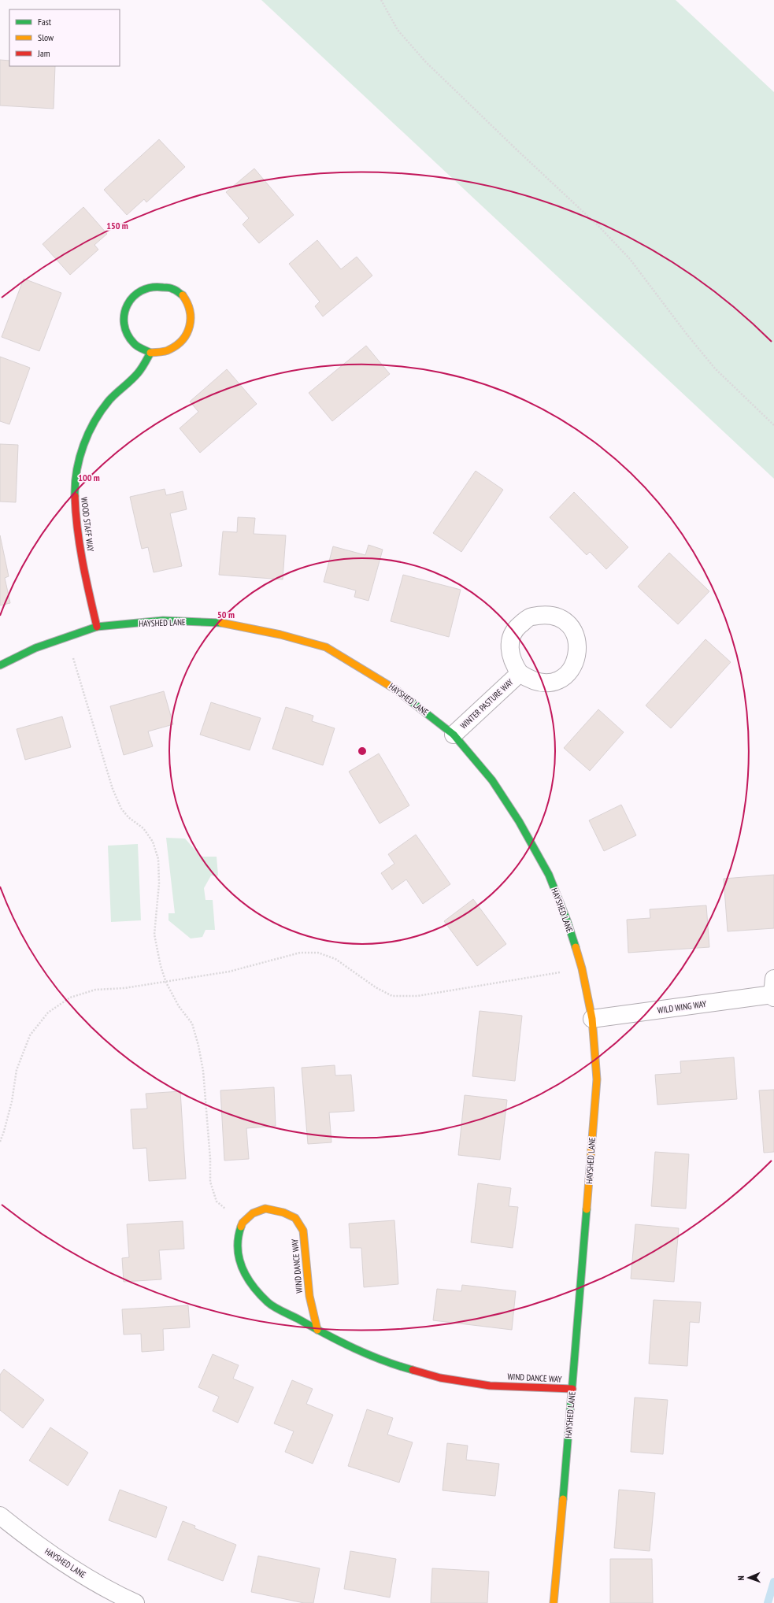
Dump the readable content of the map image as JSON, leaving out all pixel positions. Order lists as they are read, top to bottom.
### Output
{
  "streets": {
    "street": [
      "WOOD STAFF WAY",
      "HAYSHED LANE",
      "WINTER PASTURE WAY",
      "WILD WING WAY",
      "WIND DANCE WAY"
    ]
  },
  "crossings": [
    ["WOOD STAFF WAY", "HAYSHED LANE"],
    ["HAYSHED LANE", "WINTER PASTURE WAY"],
    ["HAYSHED LANE", "WILD WING WAY"],
    ["HAYSHED LANE", "WIND DANCE WAY"]
  ],
  "legend": ["Fast", "Slow", "Jam"],
  "north": "left",
  "rings": ["150 m", "100 m", "50 m"]
}
